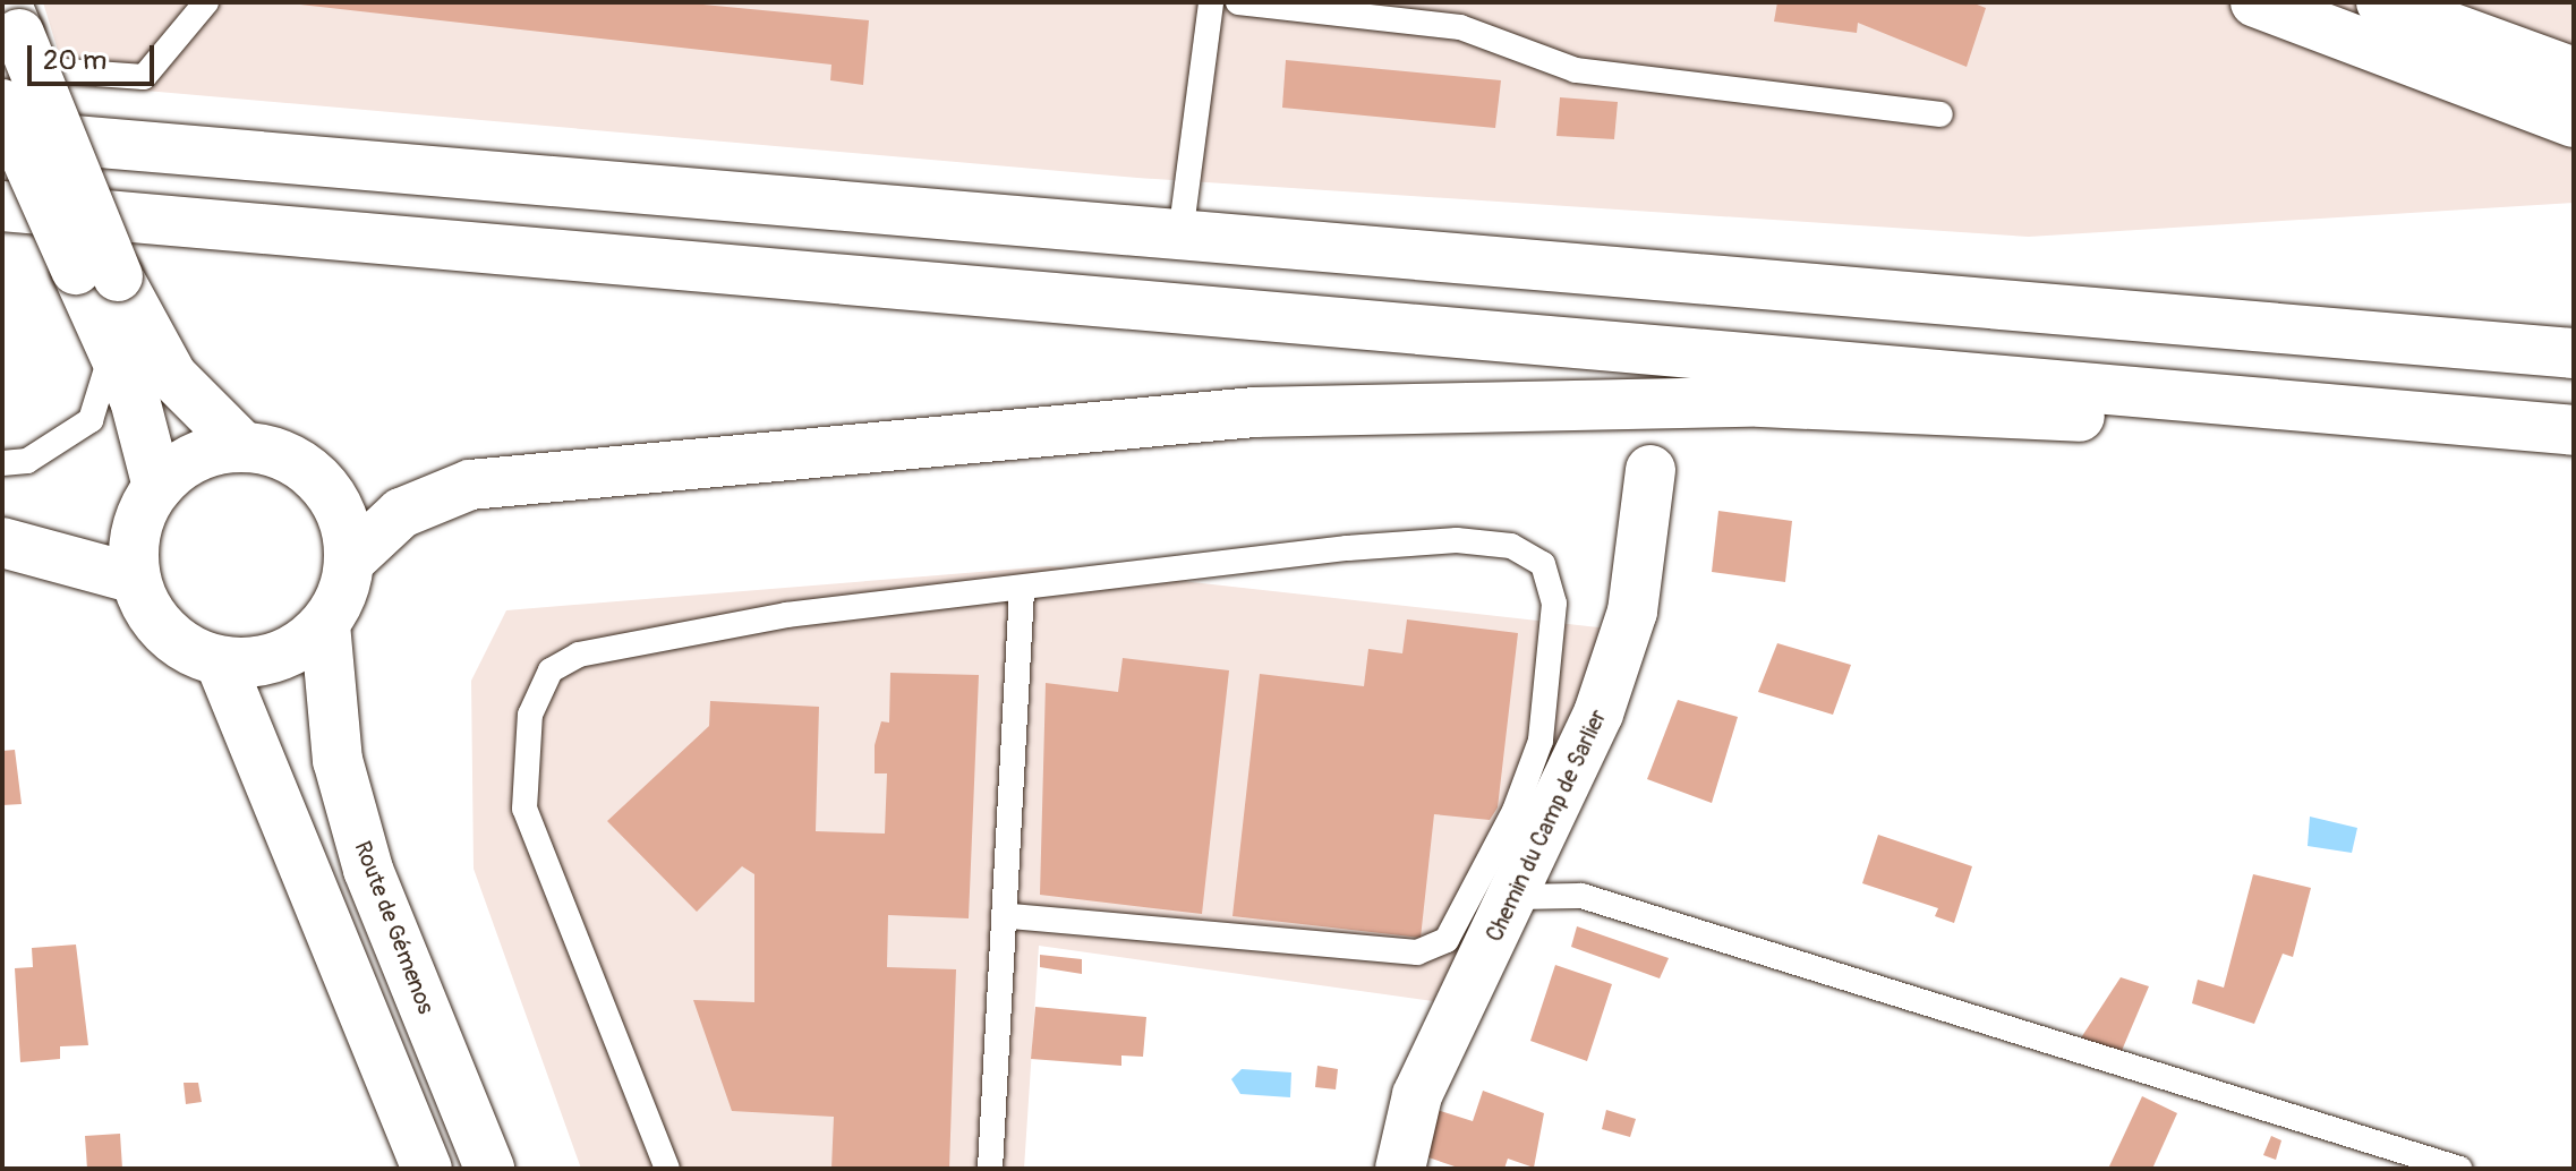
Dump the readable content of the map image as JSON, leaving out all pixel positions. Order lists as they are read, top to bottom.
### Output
{
  "streets": {
    "main road": ["Chemin du Camp de Sarlier", "Route de Gémenos"]
  },
  "scale_bar": "20 m"
}
